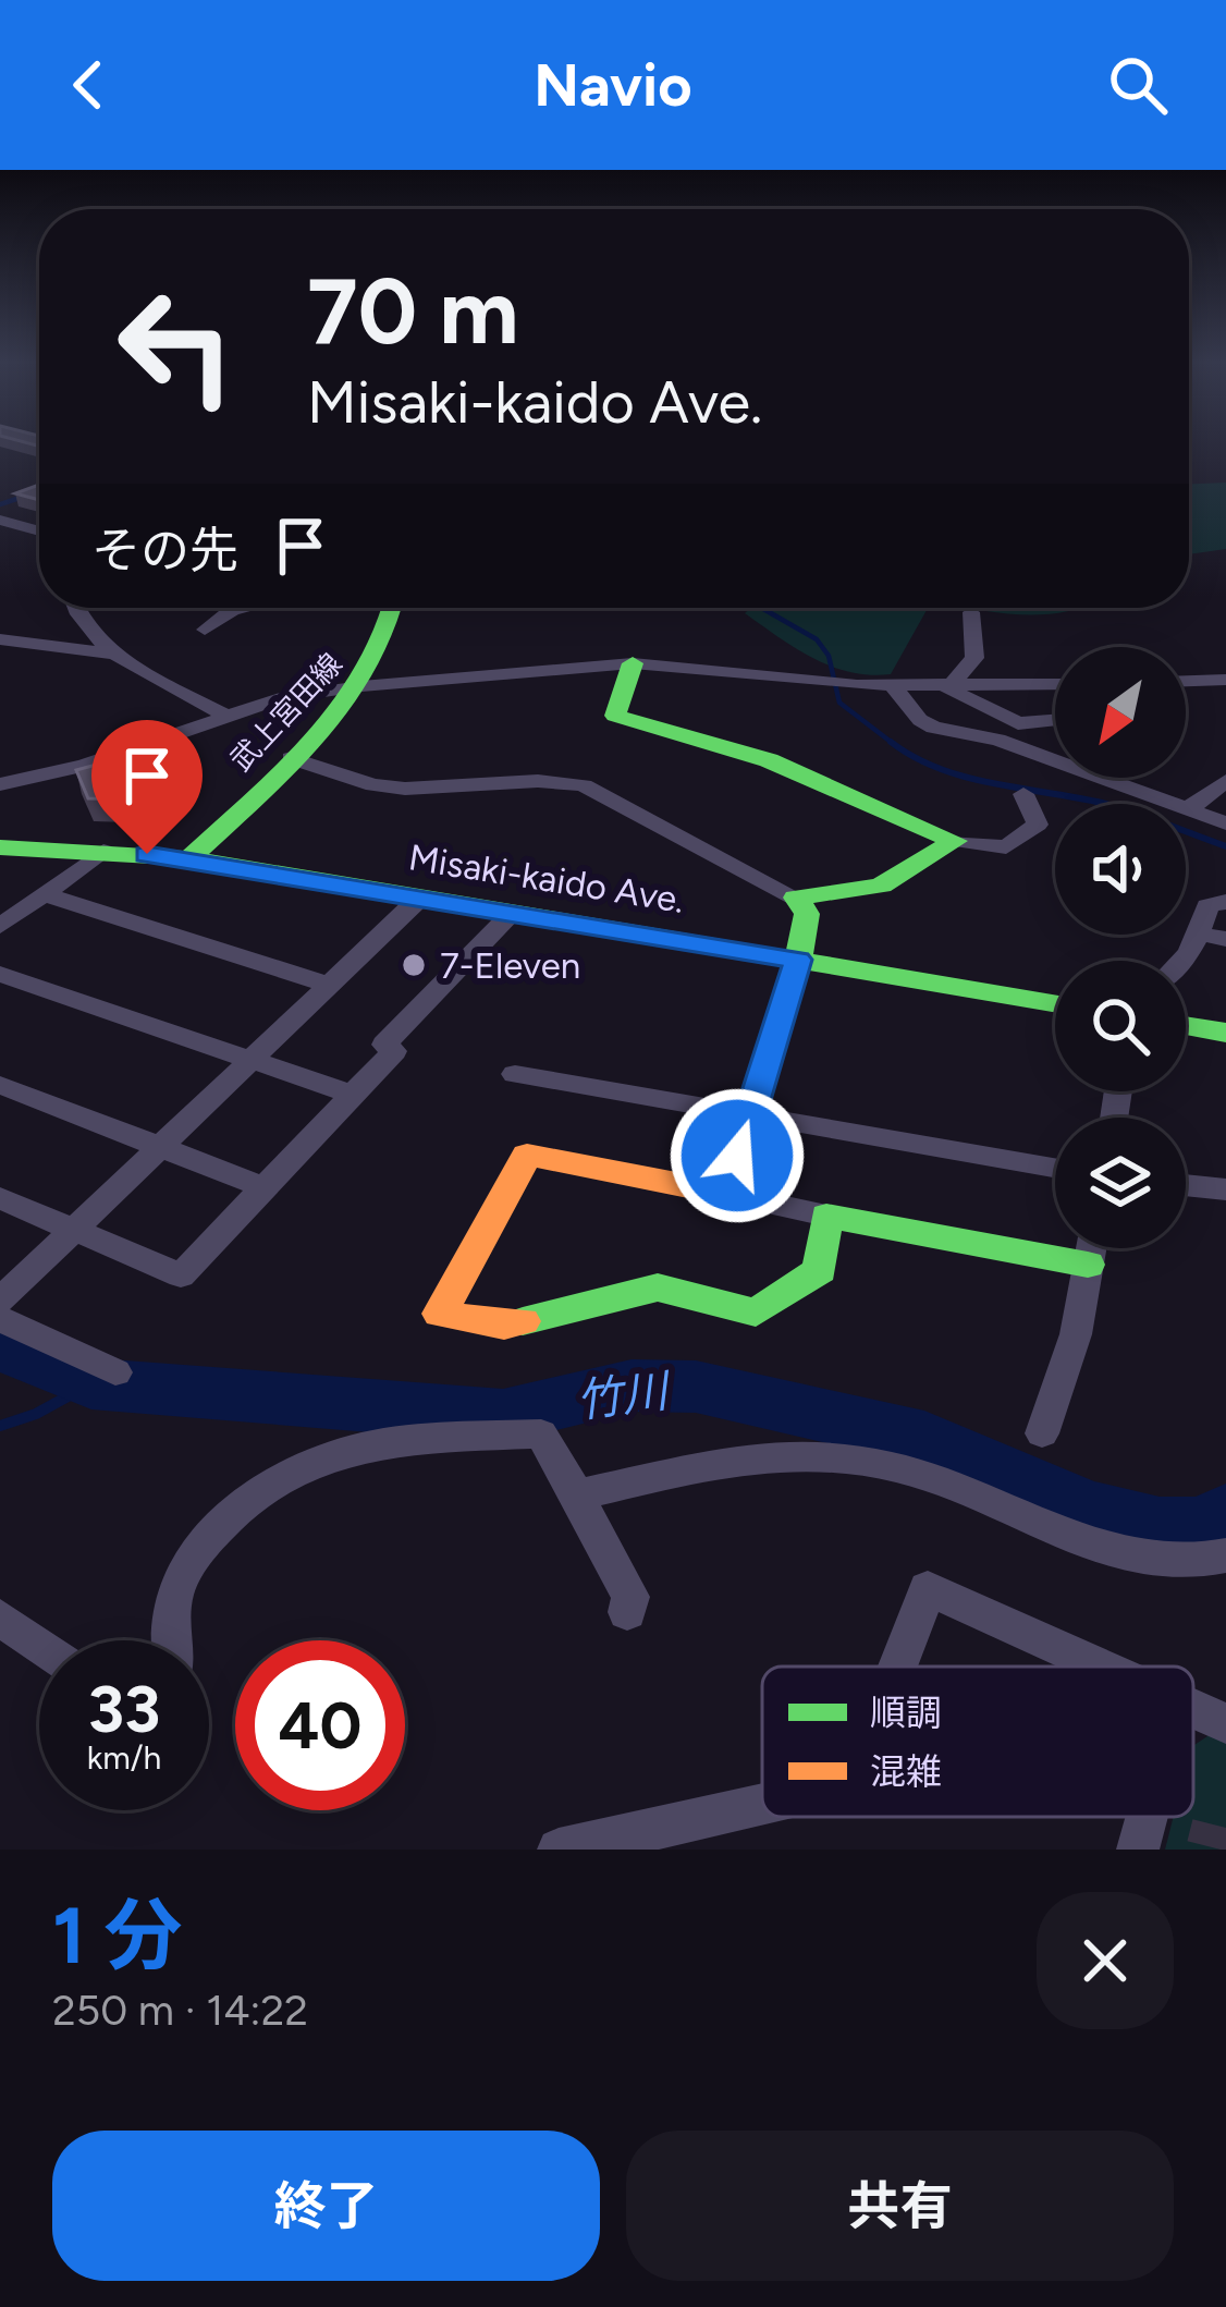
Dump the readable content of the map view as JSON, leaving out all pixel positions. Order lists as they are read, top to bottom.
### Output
{
  "streets": {
    "street": ["武上宮田線", "Misaki-kaido Ave."]
  },
  "crossings": [
    ["武上宮田線", "Misaki-kaido Ave."]
  ],
  "water": ["竹川"],
  "places": ["7-Eleven"],
  "legend": ["順調", "混雑"],
  "north": "bottom left",
  "page": {
    "header": "Navio",
    "turn": ["70 m", "Misaki-kaido Ave."],
    "then": "その先",
    "speed": "33 km/h",
    "limit": "40",
    "heading": ["1 分", "250 m · 14:22"],
    "buttons": ["終了", "共有"]
  }
}
